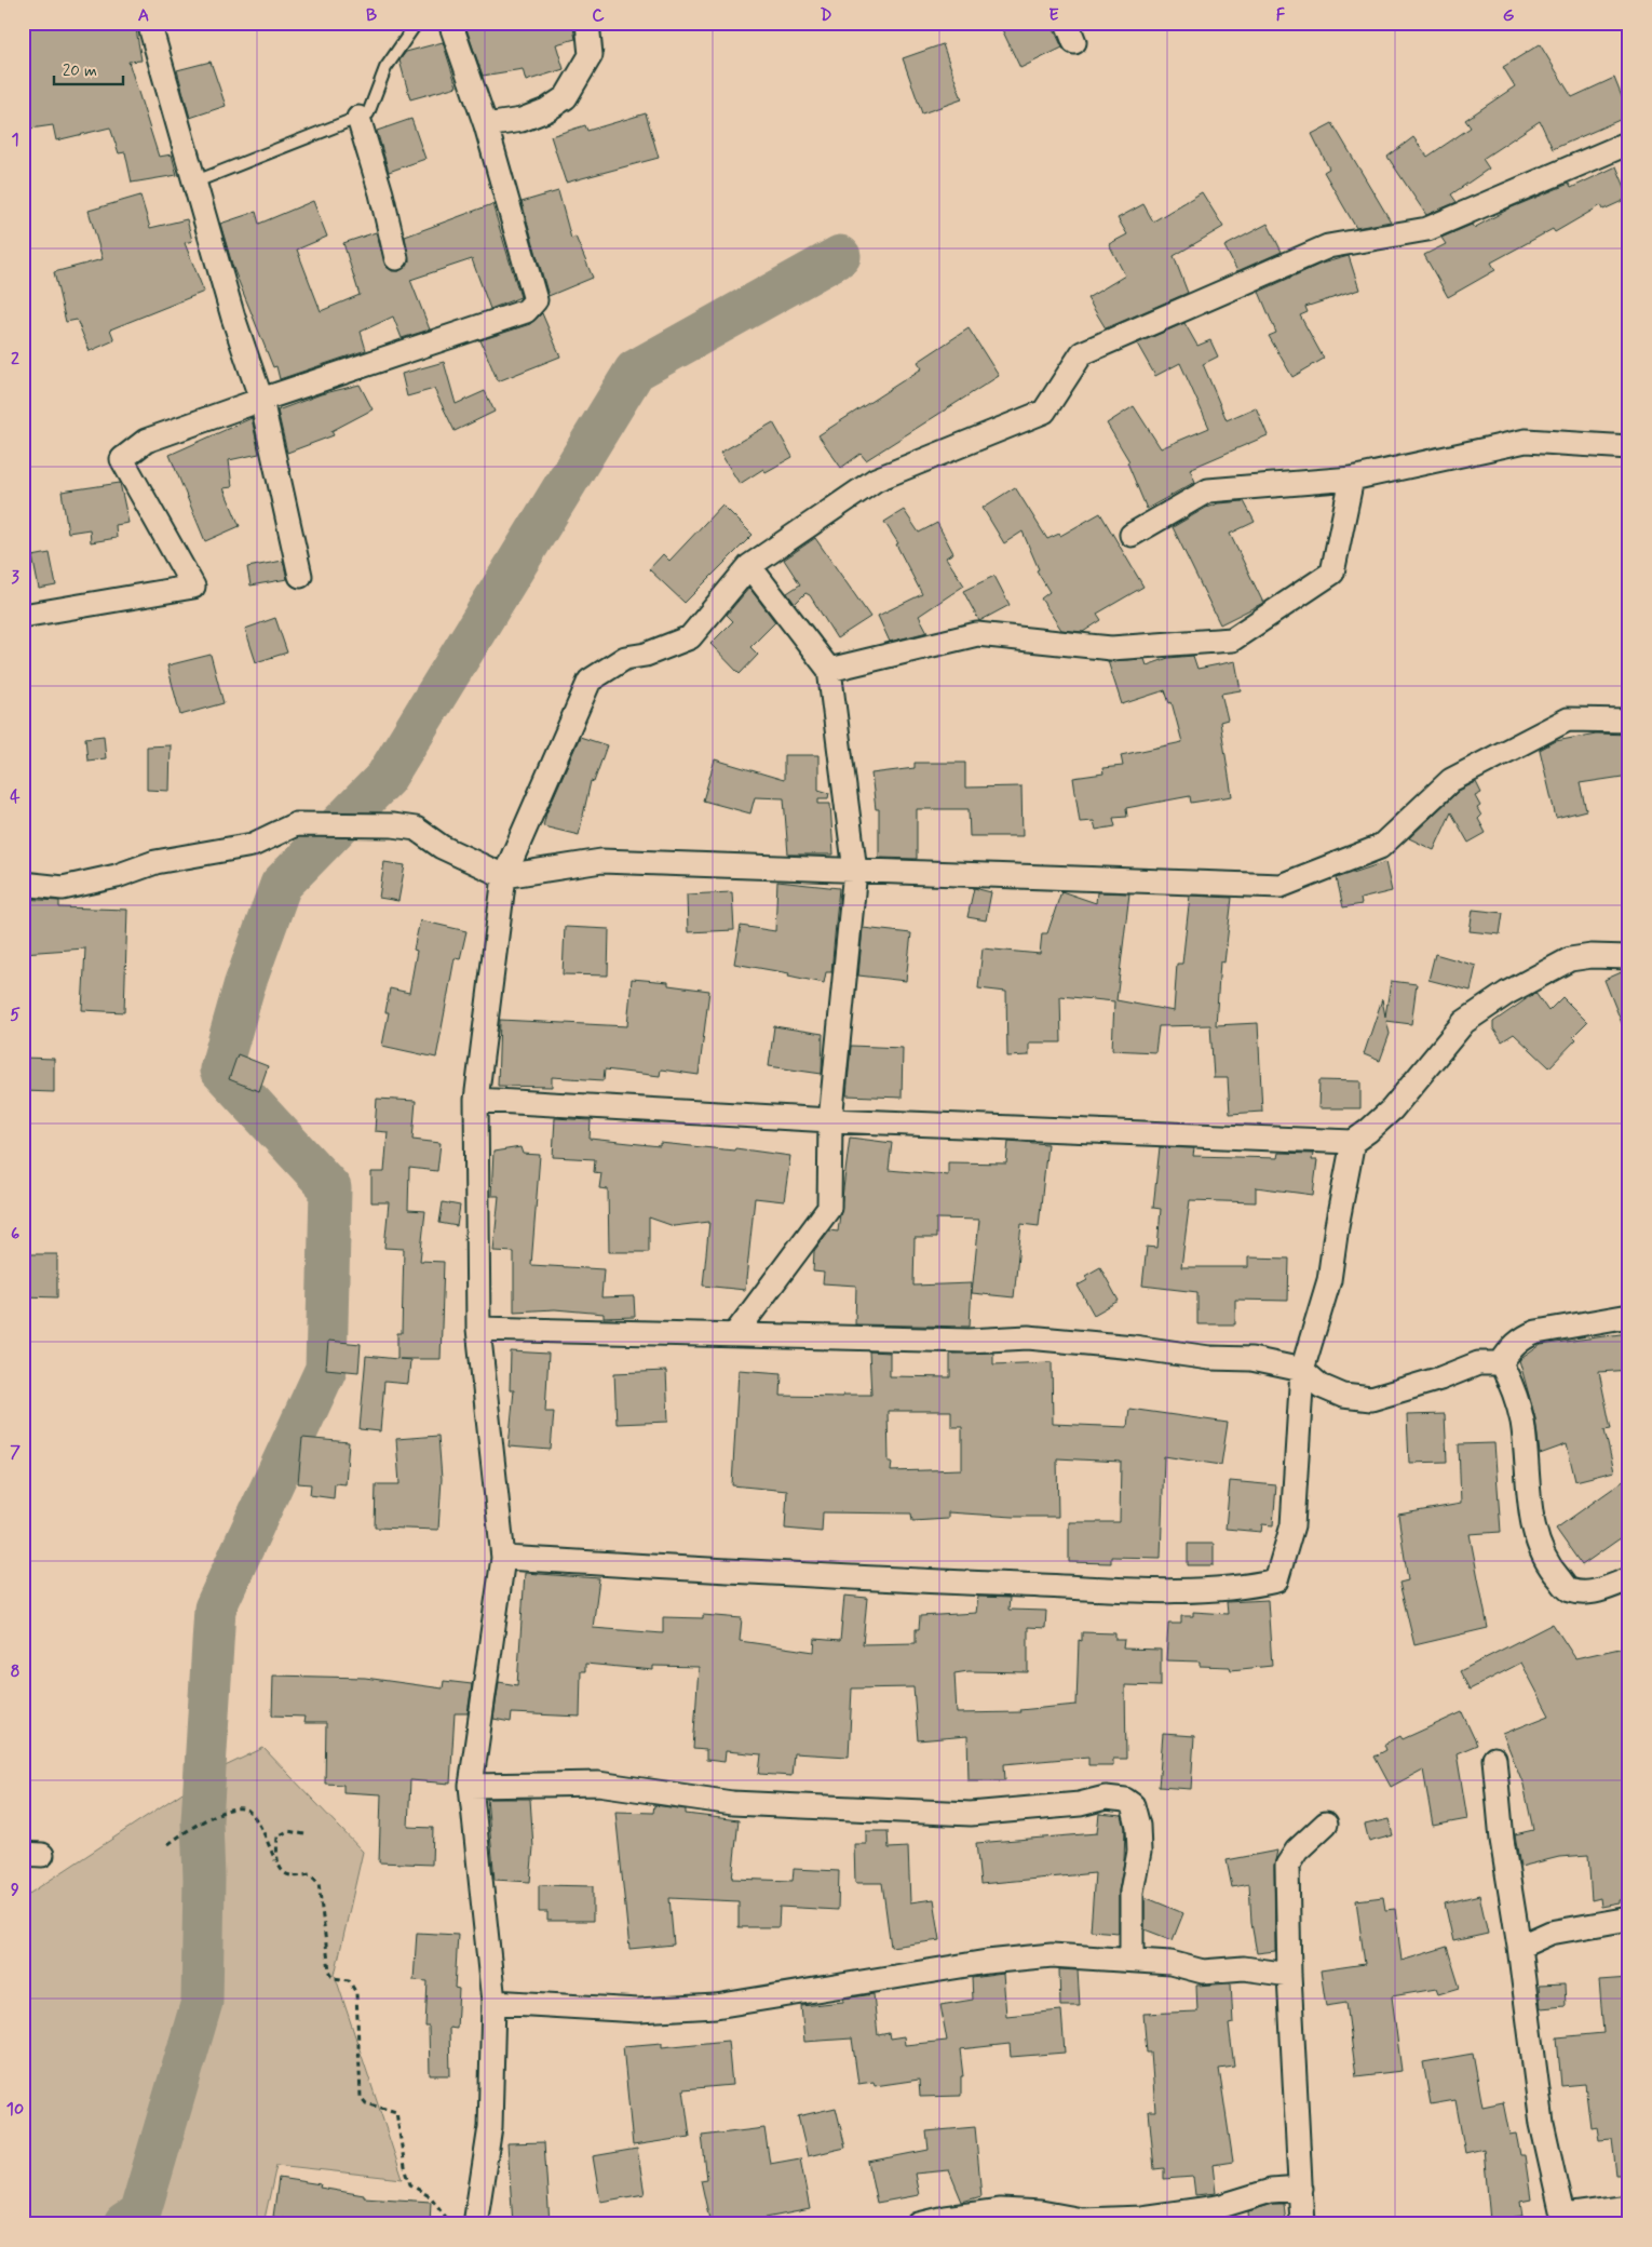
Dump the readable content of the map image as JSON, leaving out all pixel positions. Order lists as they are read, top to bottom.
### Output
{
  "scale_bar": "20 m",
  "grid": {
    "columns": [
      "A",
      "B",
      "C",
      "D",
      "E",
      "F",
      "G"
    ],
    "rows": [
      "1",
      "2",
      "3",
      "4",
      "5",
      "6",
      "7",
      "8",
      "9",
      "10"
    ]
  }
}
